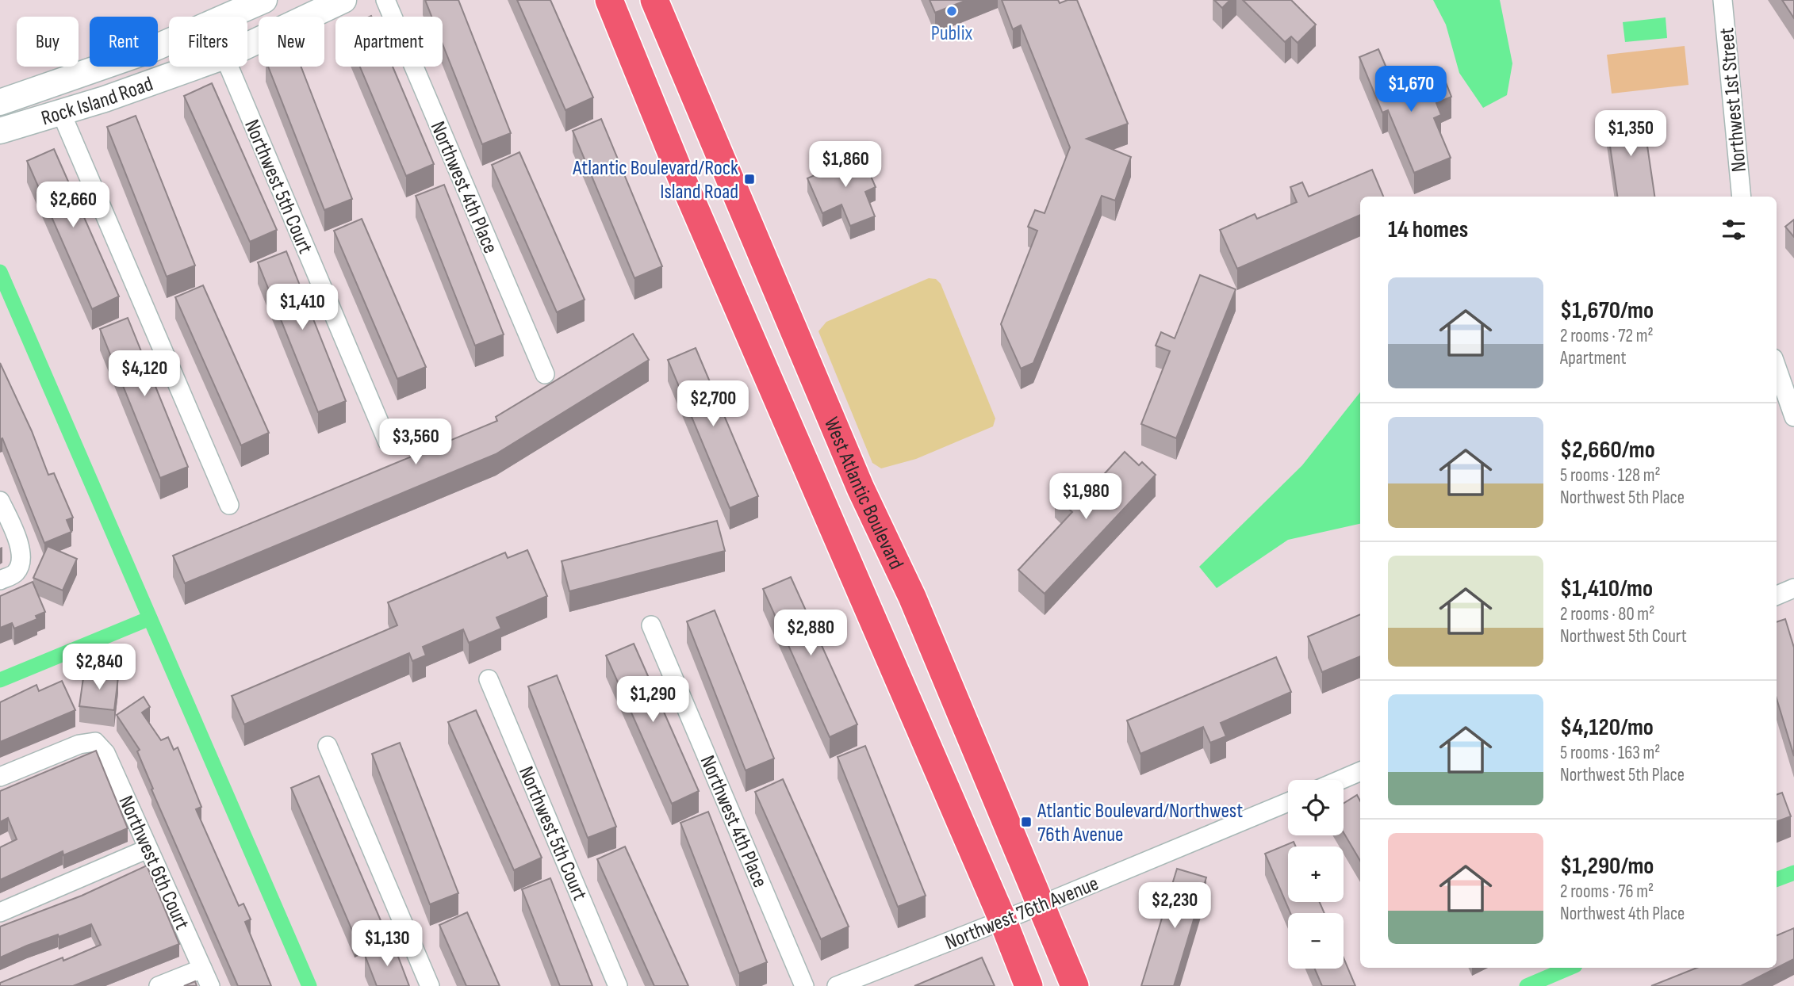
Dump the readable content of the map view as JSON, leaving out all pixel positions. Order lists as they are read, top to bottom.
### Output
{
  "streets": {
    "main road": ["Rock Island Road", "West Atlantic Boulevard"],
    "street": [
      "Northwest 1st Street",
      "Northwest 5th Court",
      "Northwest 4th Place",
      "Northwest 6th Court",
      "Northwest 76th Avenue"
    ]
  },
  "crossings": [
    ["West Atlantic Boulevard", "Northwest 76th Avenue"]
  ],
  "places": {
    "other": ["Publix"],
    "transit": ["Atlantic Boulevard/Rock Island Road", "Atlantic Boulevard/Northwest 76th Avenue"]
  },
  "page": {
    "chip": [
      "Buy",
      "Rent",
      "Filters",
      "New",
      "Apartment"
    ],
    "price": [
      "$1,670",
      "$1,350",
      "$1,860",
      "$2,660",
      "$1,410",
      "$4,120",
      "$2,700",
      "$3,560",
      "$1,980",
      "$2,880",
      "$2,840",
      "$1,290",
      "$2,230",
      "$1,130"
    ],
    "heading": "14 homes",
    "list": [
      {
        "name": "$1,670/mo",
        "note": "2 rooms · 72 m² · Apartment"
      },
      {
        "name": "$2,660/mo",
        "note": "5 rooms · 128 m² · Northwest 5th Place"
      },
      {
        "name": "$1,410/mo",
        "note": "2 rooms · 80 m² · Northwest 5th Court"
      },
      {
        "name": "$4,120/mo",
        "note": "5 rooms · 163 m² · Northwest 5th Place"
      },
      {
        "name": "$1,290/mo",
        "note": "2 rooms · 76 m² · Northwest 4th Place"
      }
    ],
    "map_buttons": ["+", "−"]
  }
}
